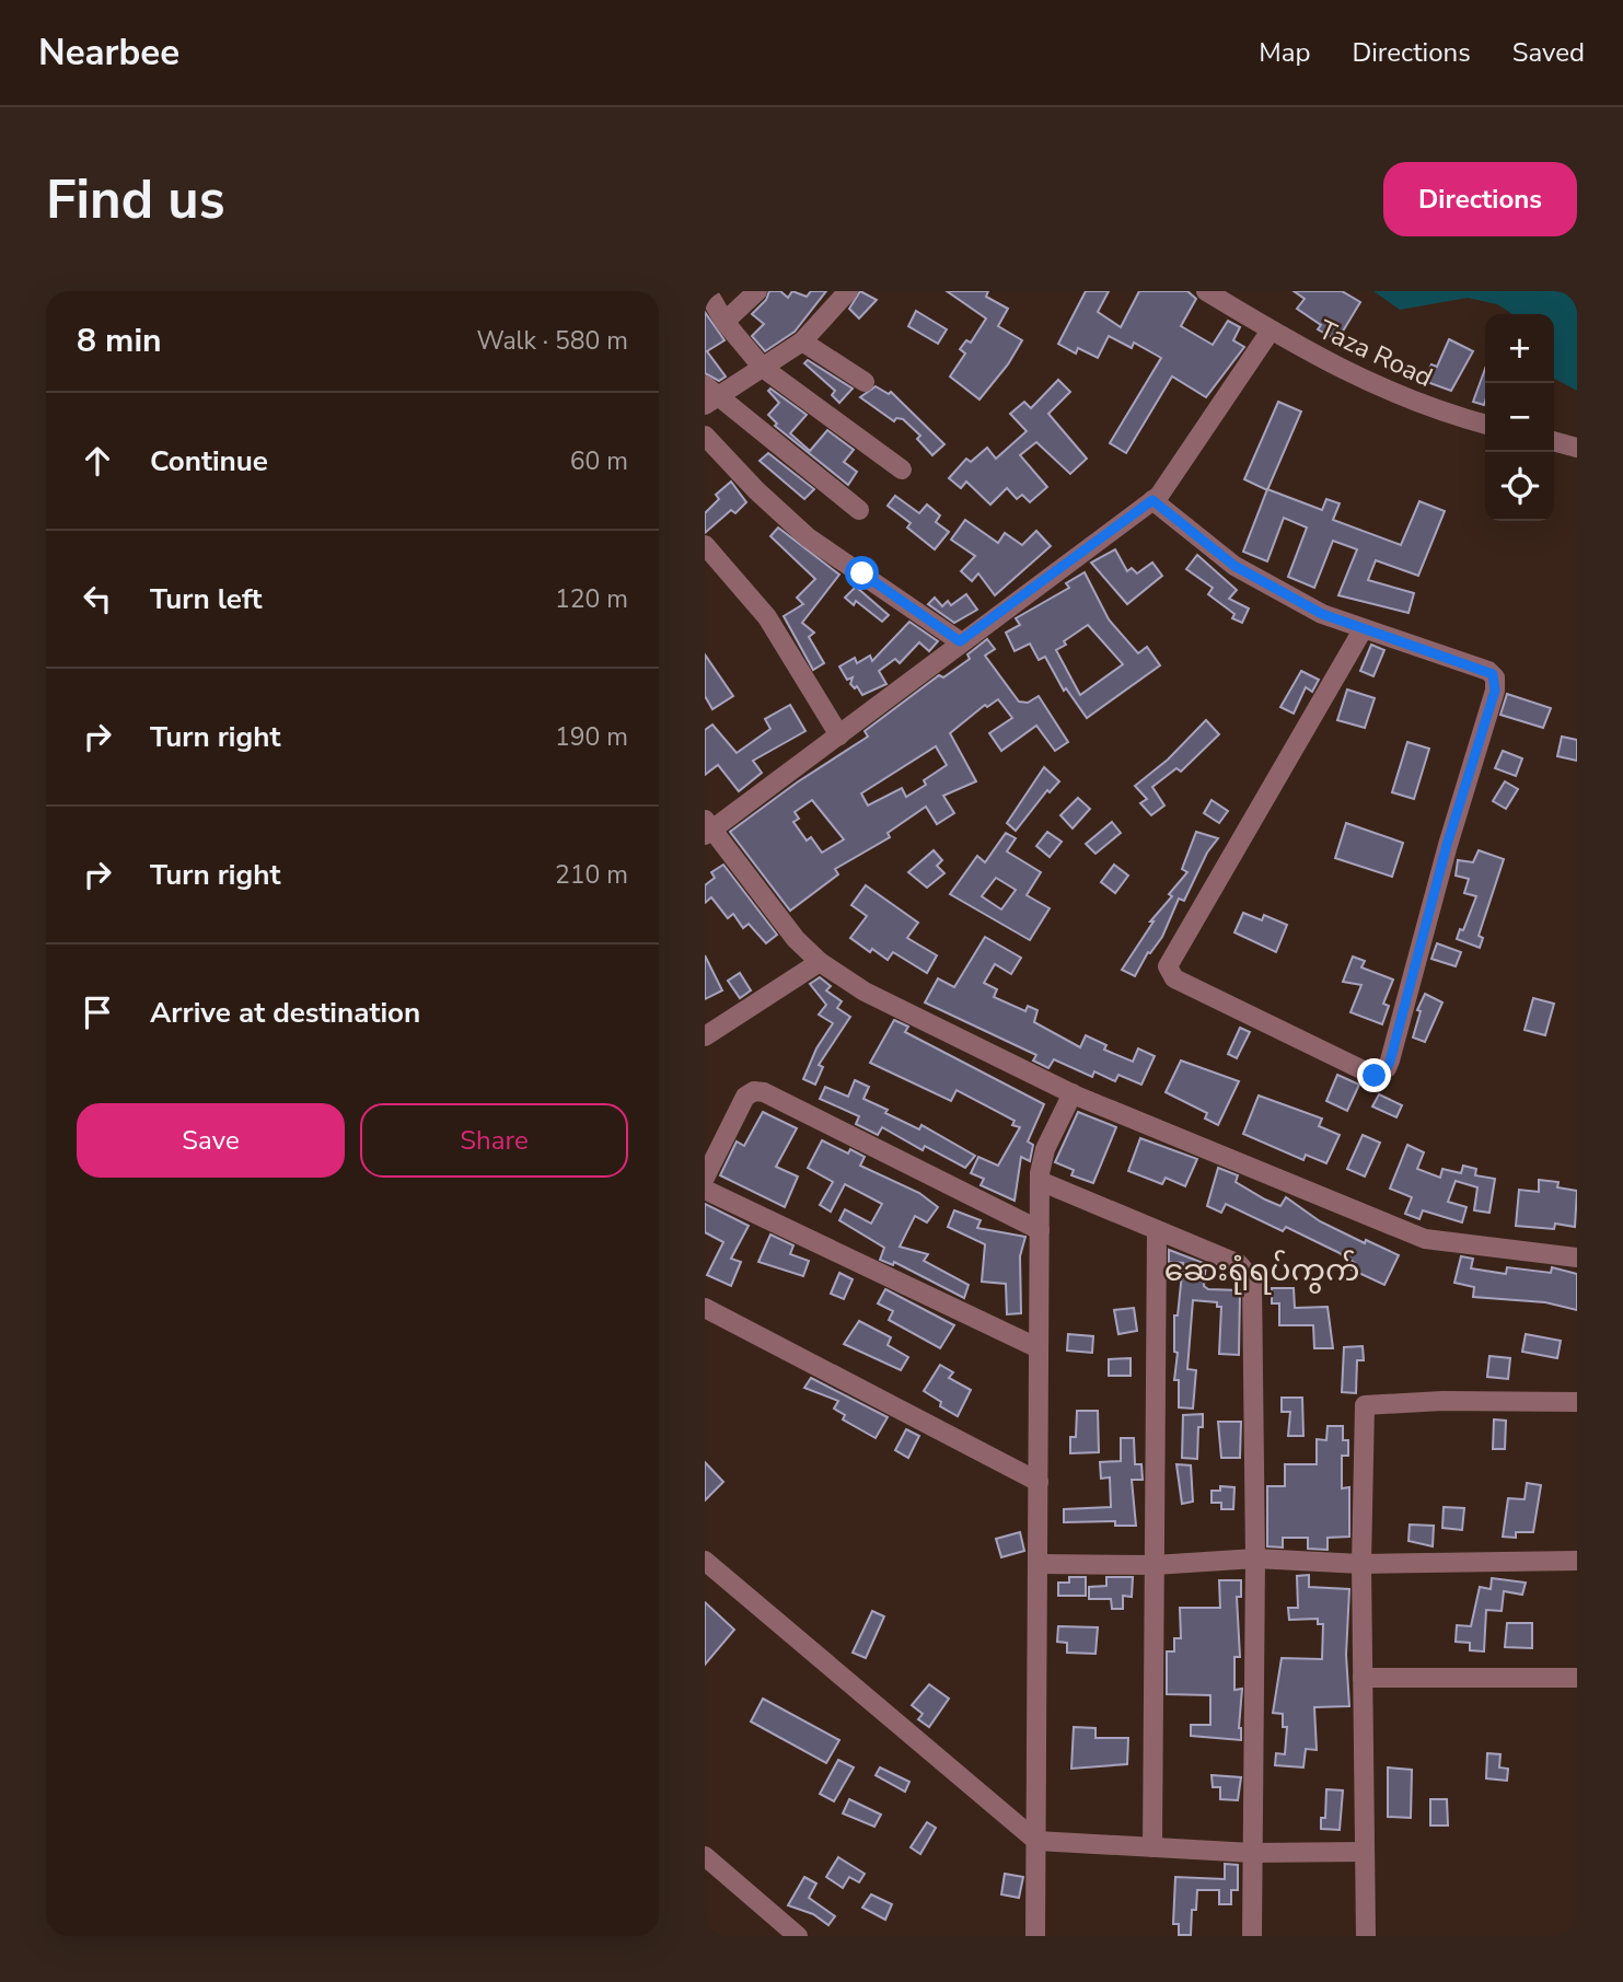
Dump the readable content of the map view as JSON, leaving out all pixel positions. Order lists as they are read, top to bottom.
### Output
{
  "streets": {
    "street": ["Taza Road"]
  },
  "districts": ["ဆေးရုံရပ်ကွက်"],
  "page": {
    "header": "Nearbee",
    "nav": ["Map", "Directions", "Saved"],
    "buttons": [
      "Directions",
      ["Save", "Share"]
    ],
    "title": "Find us",
    "heading": ["8 min", "Walk · 580 m"],
    "map_buttons": ["+", "−"],
    "list": [
      ["Continue", "60 m"],
      ["Turn left", "120 m"],
      ["Turn right", "190 m"],
      ["Turn right", "210 m"],
      "Arrive at destination"
    ]
  }
}
